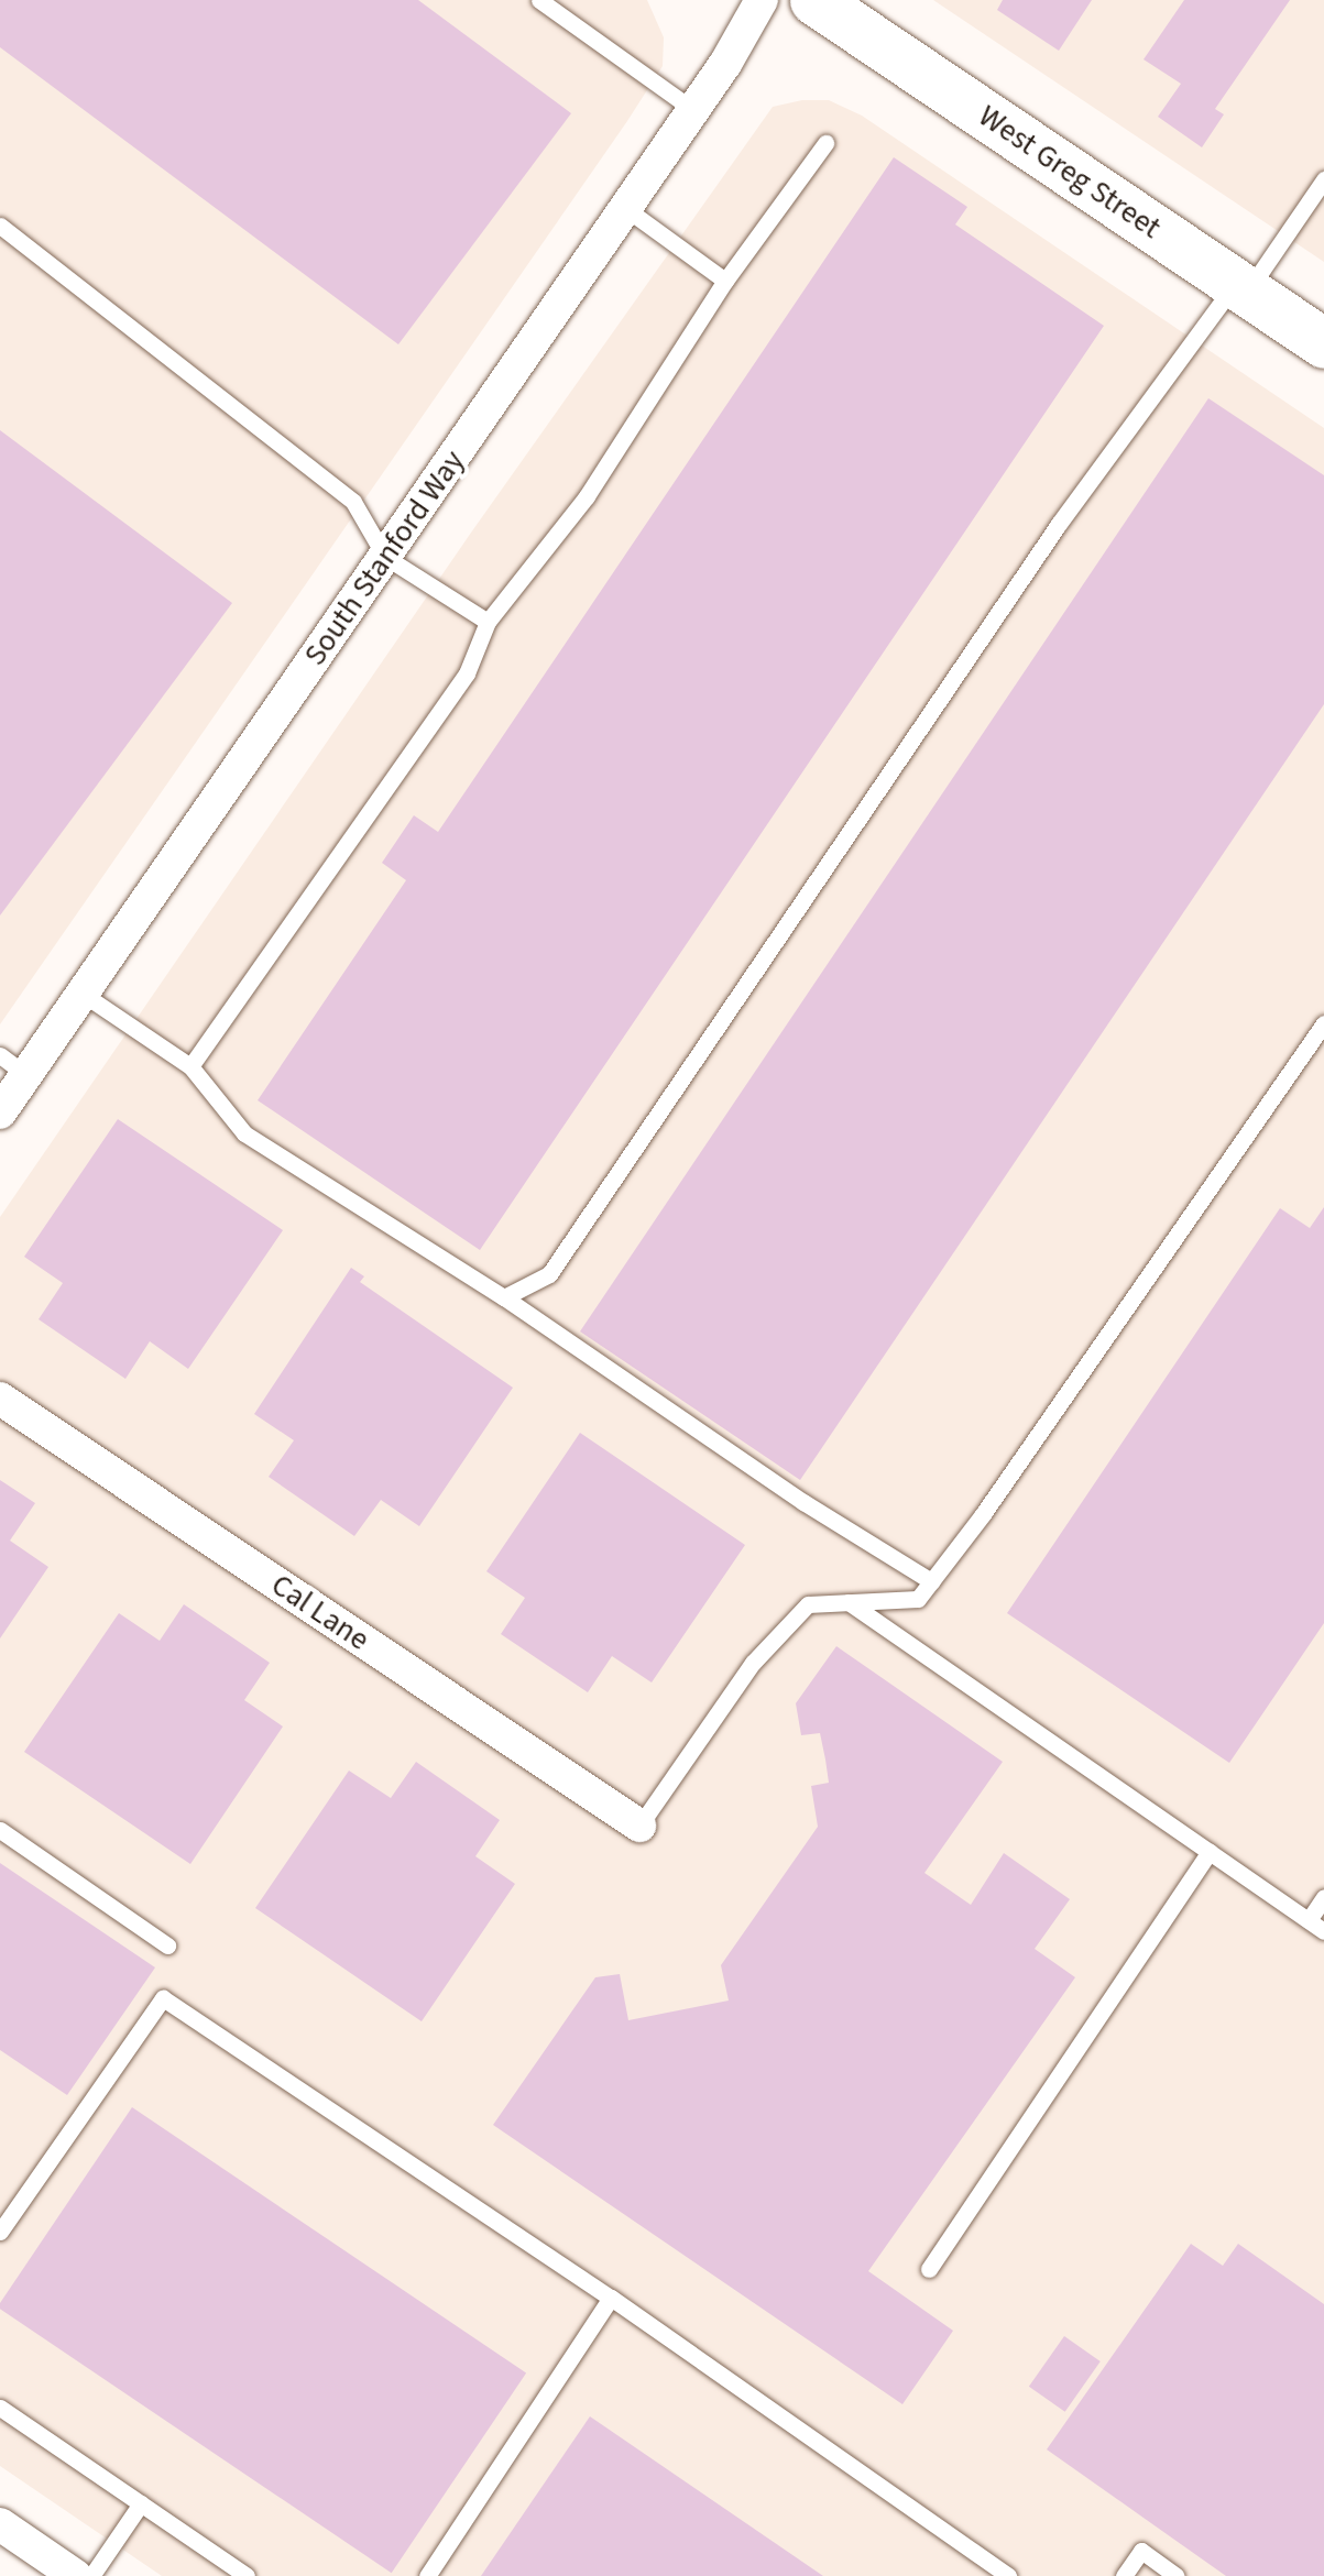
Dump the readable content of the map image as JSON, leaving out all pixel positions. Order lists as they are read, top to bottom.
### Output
{
  "streets": {
    "main road": ["West Greg Street"],
    "street": ["South Stanford Way", "Cal Lane"]
  }
}
